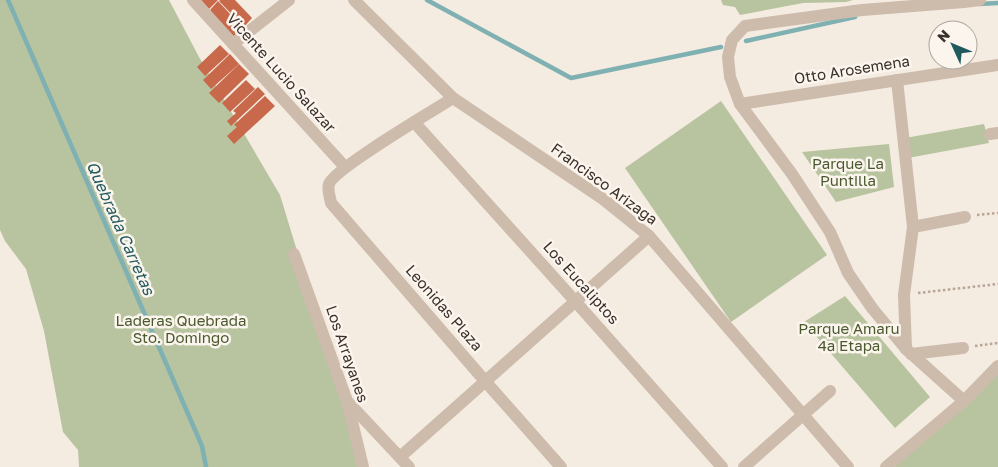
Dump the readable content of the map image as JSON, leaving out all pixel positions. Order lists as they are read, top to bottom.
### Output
{
  "streets": {
    "street": [
      "Otto Arosemena",
      "Vicente Lucio Salazar",
      "Francisco Arizaga",
      "Los Eucaliptos",
      "Leonidas Plaza",
      "Los Arrayanes"
    ]
  },
  "crossings": [
    ["Vicente Lucio Salazar", "Leonidas Plaza"],
    ["Francisco Arizaga", "Leonidas Plaza"],
    ["Los Eucaliptos", "Leonidas Plaza"]
  ],
  "water": ["Quebrada Carretas"],
  "parks": ["Parque La Puntilla", "Laderas Quebrada Sto. Domingo", "Parque Amaru 4ª Etapa"],
  "north": "top left"
}
